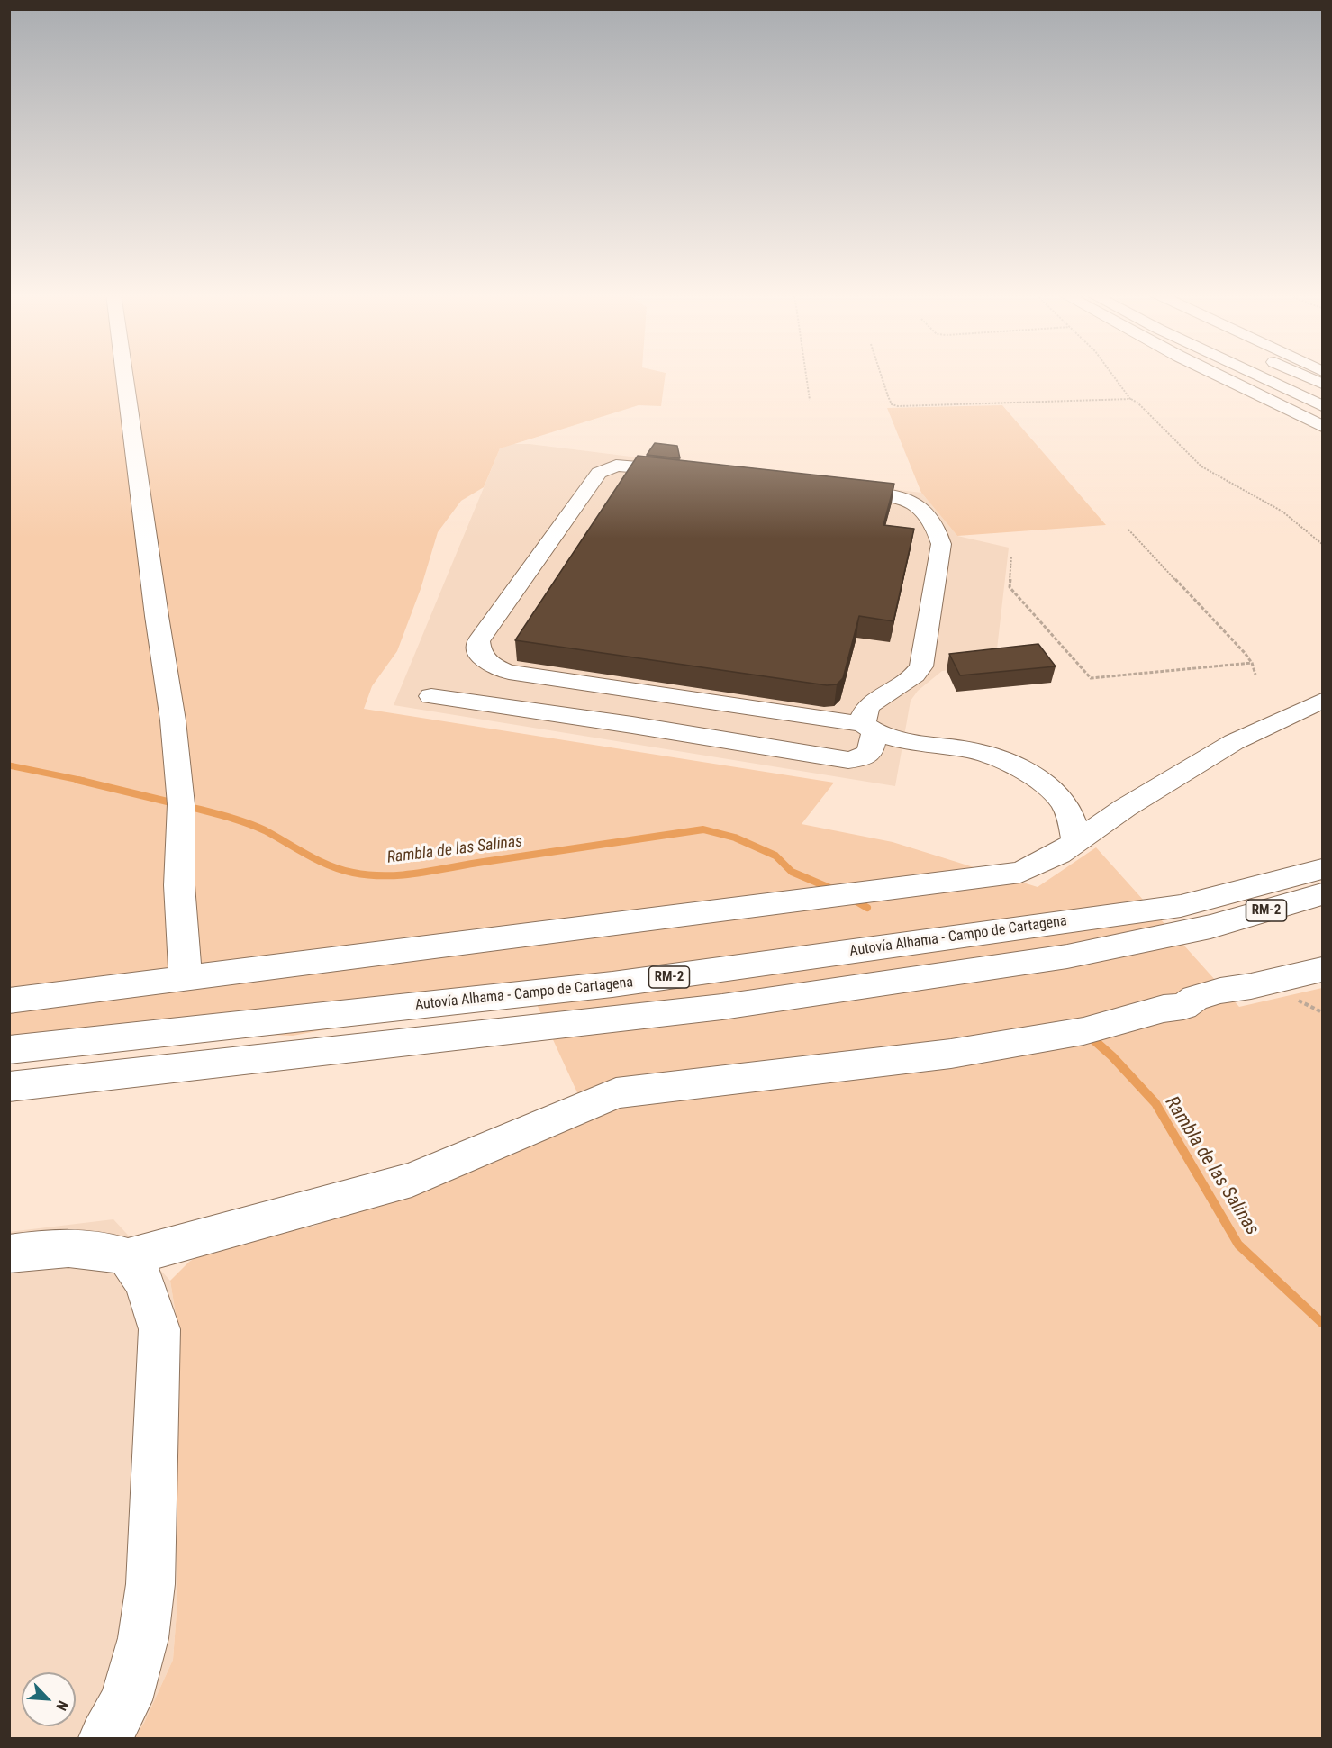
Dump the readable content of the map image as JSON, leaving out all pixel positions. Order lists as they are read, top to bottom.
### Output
{
  "streets": {
    "main road": ["RM-2", "Autovía Alhama - Campo de Cartagena"]
  },
  "water": ["Rambla de las Salinas"],
  "north": "bottom right"
}
